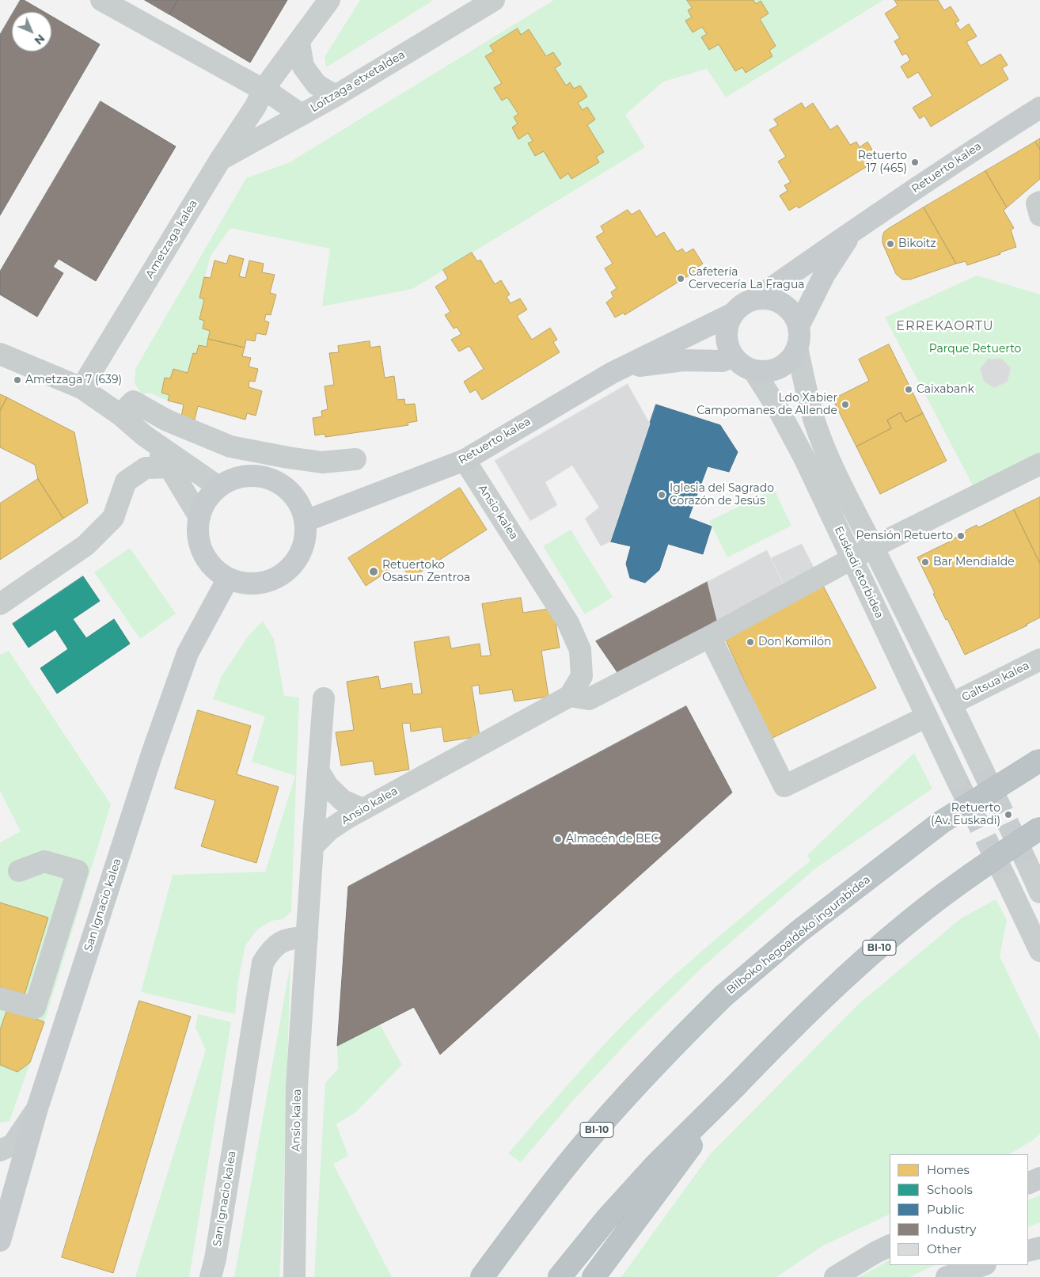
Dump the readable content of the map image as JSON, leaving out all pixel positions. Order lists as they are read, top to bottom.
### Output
{
  "streets": {
    "highway": ["Bilboko hegoaldeko ingurabidea", "BI-10"],
    "main road": ["Retuerto kalea", "San Ignacio kalea"],
    "street": [
      "Loitzaga etxetaldea",
      "Ametzaga kalea",
      "Ansio kalea",
      "Euskadi etorbidea",
      "Galtsua kalea"
    ]
  },
  "crossings": [
    ["Loitzaga etxetaldea", "Ametzaga kalea"],
    ["Retuerto kalea", "Ansio kalea"],
    ["Retuerto kalea", "Euskadi etorbidea"],
    ["Retuerto kalea", "San Ignacio kalea"],
    ["Ansio kalea", "San Ignacio kalea"],
    ["Euskadi etorbidea", "Galtsua kalea"]
  ],
  "districts": ["ERREKAORTU"],
  "parks": ["Parque Retuerto"],
  "places": [
    "Retuerto 17 (465)",
    "Bikoitz",
    "Cafetería Cervecería La Fragua",
    "Ametzaga 7 (639)",
    "Caixabank",
    "Ldo Xabier Campomanes de Allende",
    "Iglesia del Sagrado Corazón de Jesús",
    "Pensión Retuerto",
    "Bar Mendialde",
    "Retuertoko Osasun Zentroa",
    "Don Komilón",
    "Retuerto (Av. Euskadi)",
    "Almacén de BEC"
  ],
  "legend": [
    "Homes",
    "Schools",
    "Public",
    "Industry",
    "Other"
  ],
  "north": "bottom right"
}
